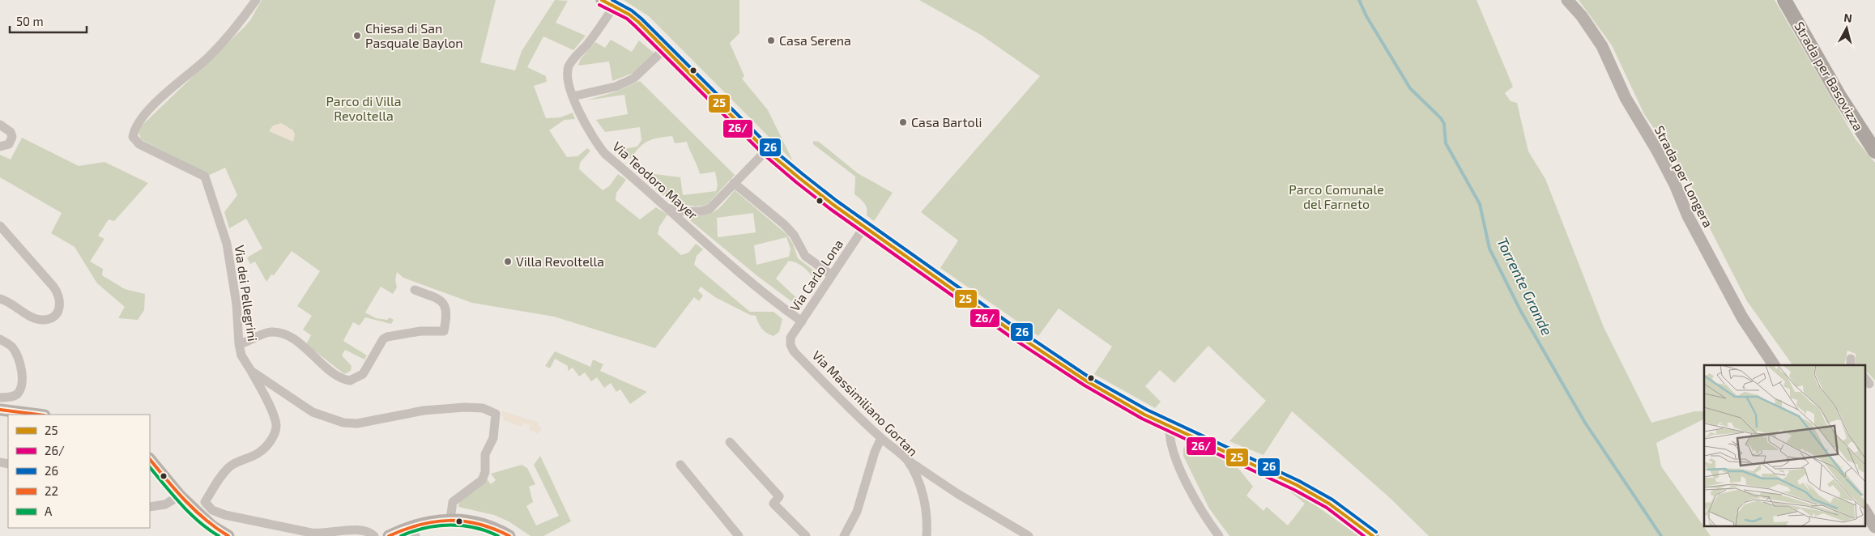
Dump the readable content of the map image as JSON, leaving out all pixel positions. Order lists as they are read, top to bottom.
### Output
{
  "streets": {
    "main road": ["Strada per Basovizza", "Strada per Longera"],
    "street": [
      "Via Teodoro Mayer",
      "Via Carlo Lona",
      "Via dei Pellegrini",
      "Via Massimiliano Gortan"
    ]
  },
  "crossings": [
    ["Via Teodoro Mayer", "Via Carlo Lona"],
    ["Via Carlo Lona", "Via Massimiliano Gortan"]
  ],
  "water": ["Torrente Grande"],
  "parks": ["Parco di Villa Revoltella", "Parco Comunale del Farneto"],
  "places": [
    "Chiesa di San Pasquale Baylon",
    "Casa Serena",
    "Casa Bartoli",
    "Villa Revoltella"
  ],
  "lines": [
    "transit line 25",
    "transit line 26",
    "transit line 26/",
    "transit line 22",
    "transit line A"
  ],
  "legend": [
    "25",
    "26/",
    "26",
    "22",
    "A"
  ],
  "scale_bar": "50 m",
  "north": "top"
}
